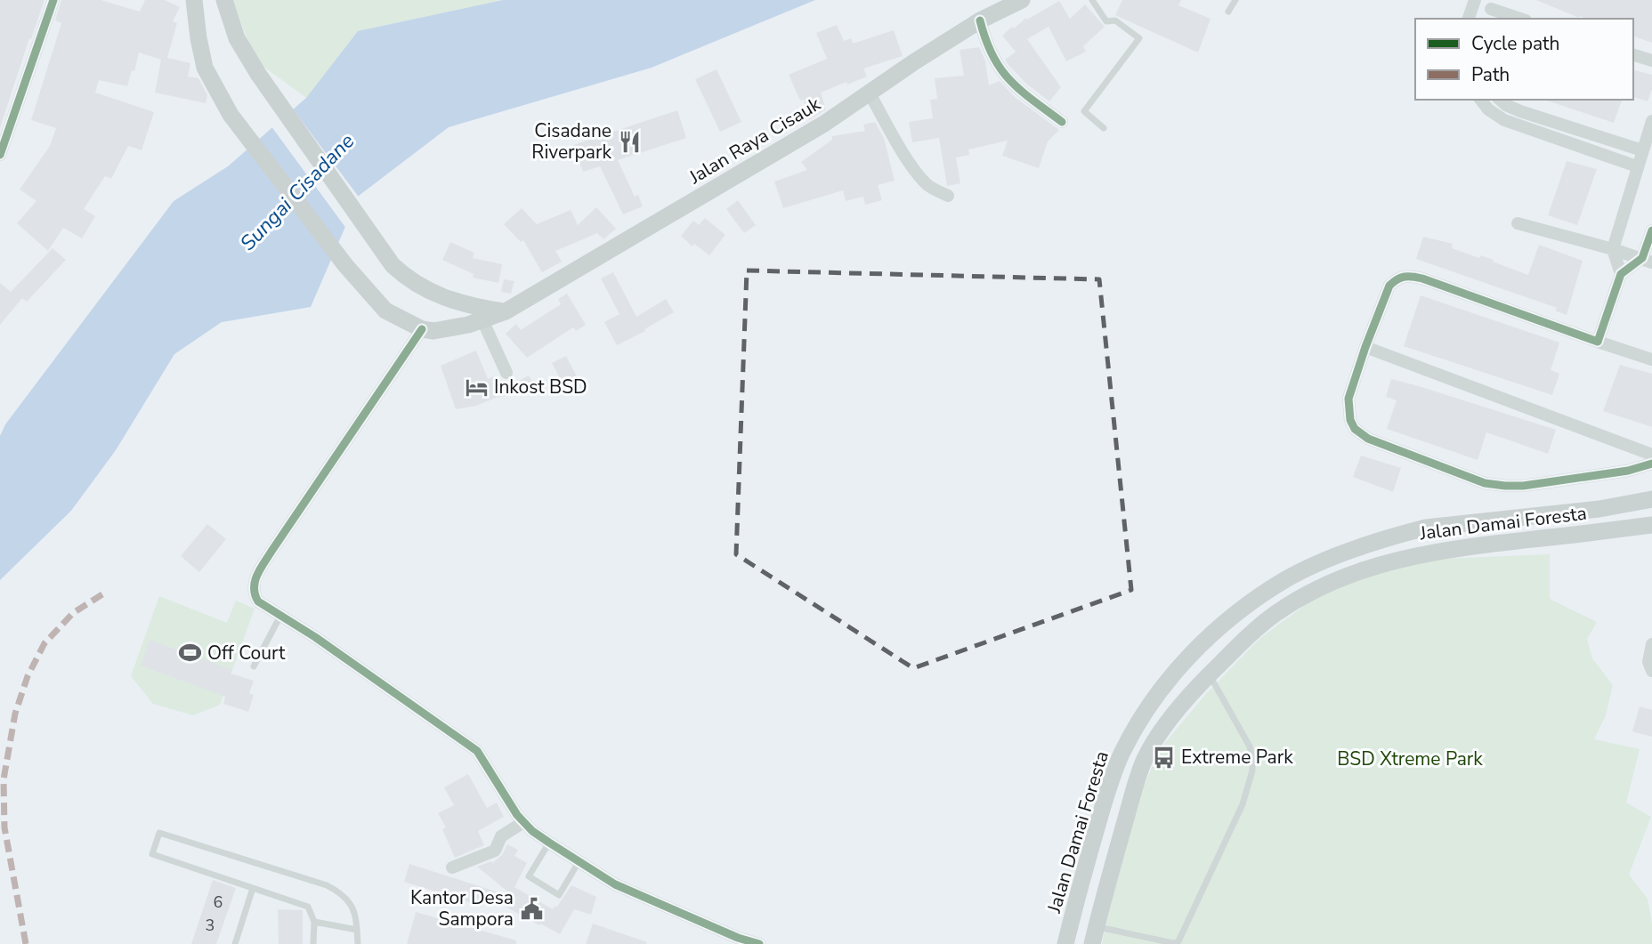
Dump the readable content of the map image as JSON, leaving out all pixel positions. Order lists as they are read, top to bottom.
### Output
{
  "streets": {
    "main road": ["Jalan Raya Cisauk", "Jalan Damai Foresta"]
  },
  "water": ["Sungai Cisadane"],
  "parks": ["BSD Xtreme Park"],
  "places": {
    "restaurant": ["Cisadane Riverpark"],
    "hotel": ["Inkost BSD"],
    "sports": ["Off Court"],
    "bus stop": ["Extreme Park"],
    "public building": ["Kantor Desa Sampora"]
  },
  "house_numbers": ["6", "3"],
  "legend": ["Cycle path", "Path"]
}
